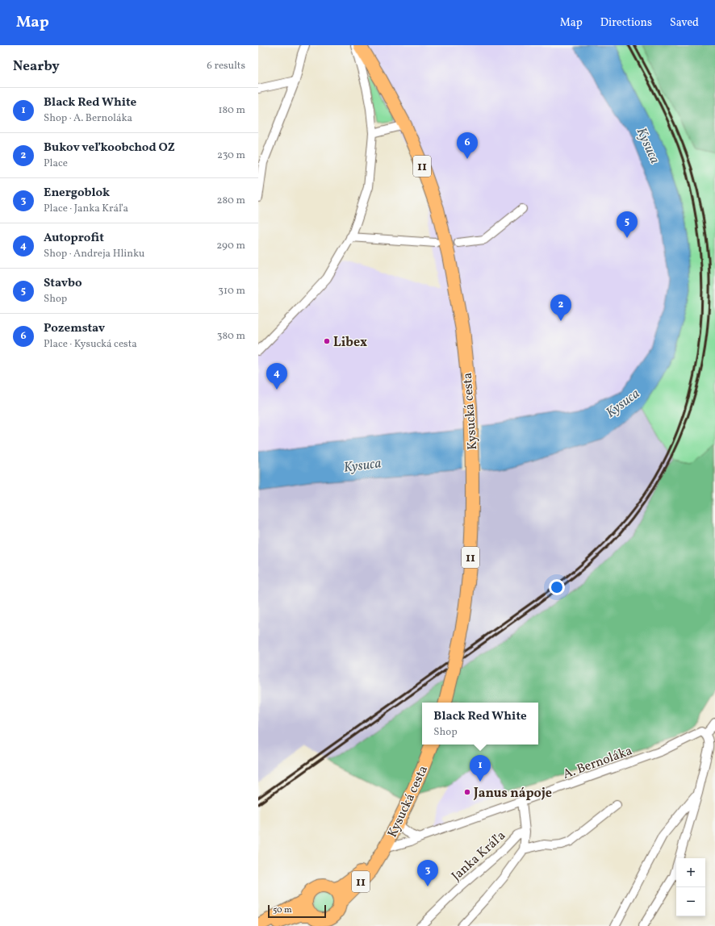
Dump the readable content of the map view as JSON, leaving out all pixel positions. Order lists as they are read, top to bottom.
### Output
{
  "streets": {
    "main road": ["11", "Kysucká cesta"],
    "street": ["A. Bernoláka", "Janka Kráľa"]
  },
  "crossings": [
    ["11", "Kysucká cesta"],
    ["Kysucká cesta", "A. Bernoláka"],
    ["A. Bernoláka", "Janka Kráľa"]
  ],
  "water": ["Kysuca"],
  "places": ["Libex", "Janus nápoje"],
  "scale_bar": "50 m",
  "page": {
    "header": "Map",
    "nav": ["Map", "Directions", "Saved"],
    "heading": ["Nearby", "6 results"],
    "list": [
      {
        "mark": "1",
        "name": "Black Red White",
        "note": "Shop · A. Bernoláka",
        "value": "180 m"
      },
      {
        "mark": "2",
        "name": "Bukov veľkoobchod OZ",
        "note": "Place",
        "value": "230 m"
      },
      {
        "mark": "3",
        "name": "Energoblok",
        "note": "Place · Janka Kráľa",
        "value": "280 m"
      },
      {
        "mark": "4",
        "name": "Autoprofit",
        "note": "Shop · Andreja Hlinku",
        "value": "290 m"
      },
      {
        "mark": "5",
        "name": "Stavbo",
        "note": "Shop",
        "value": "310 m"
      },
      {
        "mark": "6",
        "name": "Pozemstav",
        "note": "Place · Kysucká cesta",
        "value": "380 m"
      }
    ],
    "pins": [
      "6",
      "5",
      "2",
      "4",
      "1",
      "3"
    ],
    "popup": ["Black Red White", "Shop"],
    "map_buttons": ["+", "−"],
    "scale": "50 m"
  }
}
